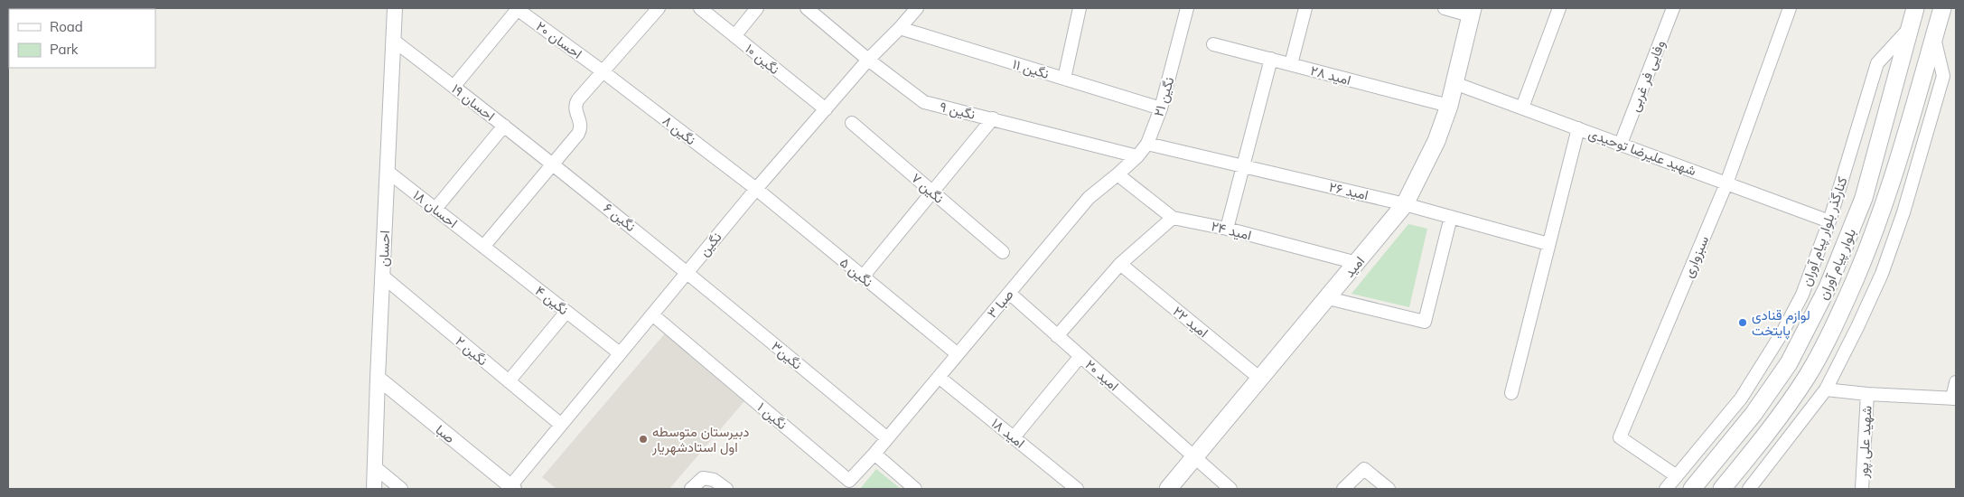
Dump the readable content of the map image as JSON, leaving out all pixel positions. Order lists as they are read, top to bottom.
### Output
{
  "streets": {
    "main road": ["بلوار پیام آوران", "امید"],
    "street": [
      "احسان ۲۰",
      "نگین ۱۰",
      "نگین ۱۱",
      "امید ۲۸",
      "وفایی فر غربی",
      "نگین ۲۱",
      "احسان ۱۹",
      "نگین ۹",
      "نگین ۸",
      "شهید علیرضا توحیدی",
      "نگین ۷",
      "امید ۲۶",
      "احسان ۱۸",
      "نگین ۶",
      "امید ۲۴",
      "کنارگذر بلوار پیام آوران",
      "نگین",
      "احسان",
      "سبزواری",
      "نگین ۵",
      "نگین ۴",
      "صبا ۳",
      "امید ۲۲",
      "نگین ۲",
      "نگین۳",
      "امید ۲۰",
      "نگین ۱",
      "امید ۱۸",
      "صبا",
      "شهید علی پور"
    ]
  },
  "crossings": [
    ["احسان ۲۰", "نگین ۸"],
    ["نگین ۱۰", "نگین"],
    ["نگین ۱۱", "نگین ۲۱"],
    ["نگین ۱۱", "نگین"],
    ["امید ۲۸", "امید"],
    ["وفایی فر غربی", "شهید علیرضا توحیدی"],
    ["نگین ۲۱", "نگین ۹"],
    ["نگین ۲۱", "امید ۲۶"],
    ["نگین ۲۱", "امید ۲۴"],
    ["نگین ۲۱", "صبا ۳"],
    ["احسان ۱۹", "نگین ۶"],
    ["احسان ۱۹", "احسان"],
    ["نگین ۹", "نگین"],
    ["نگین ۸", "نگین"],
    ["نگین ۸", "نگین ۵"],
    ["شهید علیرضا توحیدی", "کنارگذر بلوار پیام آوران"],
    ["شهید علیرضا توحیدی", "سبزواری"],
    ["شهید علیرضا توحیدی", "امید"],
    ["امید ۲۶", "امید"],
    ["احسان ۱۸", "احسان"],
    ["احسان ۱۸", "نگین ۴"],
    ["نگین ۶", "نگین"],
    ["نگین ۶", "نگین۳"],
    ["امید ۲۴", "امید"],
    ["امید ۲۴", "صبا ۳"],
    ["کنارگذر بلوار پیام آوران", "سبزواری"],
    ["کنارگذر بلوار پیام آوران", "بلوار پیام آوران"],
    ["نگین", "نگین ۵"],
    ["نگین", "نگین ۴"],
    ["نگین", "نگین ۲"],
    ["نگین", "نگین۳"],
    ["نگین", "نگین ۱"],
    ["نگین", "صبا"],
    ["احسان", "نگین ۲"],
    ["احسان", "صبا"],
    ["امید", "امید ۲۲"],
    ["امید", "امید ۲۰"],
    ["نگین ۵", "صبا ۳"],
    ["صبا ۳", "نگین۳"],
    ["صبا ۳", "امید ۲۰"],
    ["صبا ۳", "نگین ۱"],
    ["صبا ۳", "امید ۱۸"],
    ["نگین۳", "نگین ۱"]
  ],
  "places": ["لوازم قنادی پایتخت", "دبیرستان متوسطه اول استادشهریار"],
  "legend": ["Road", "Park"]
}
